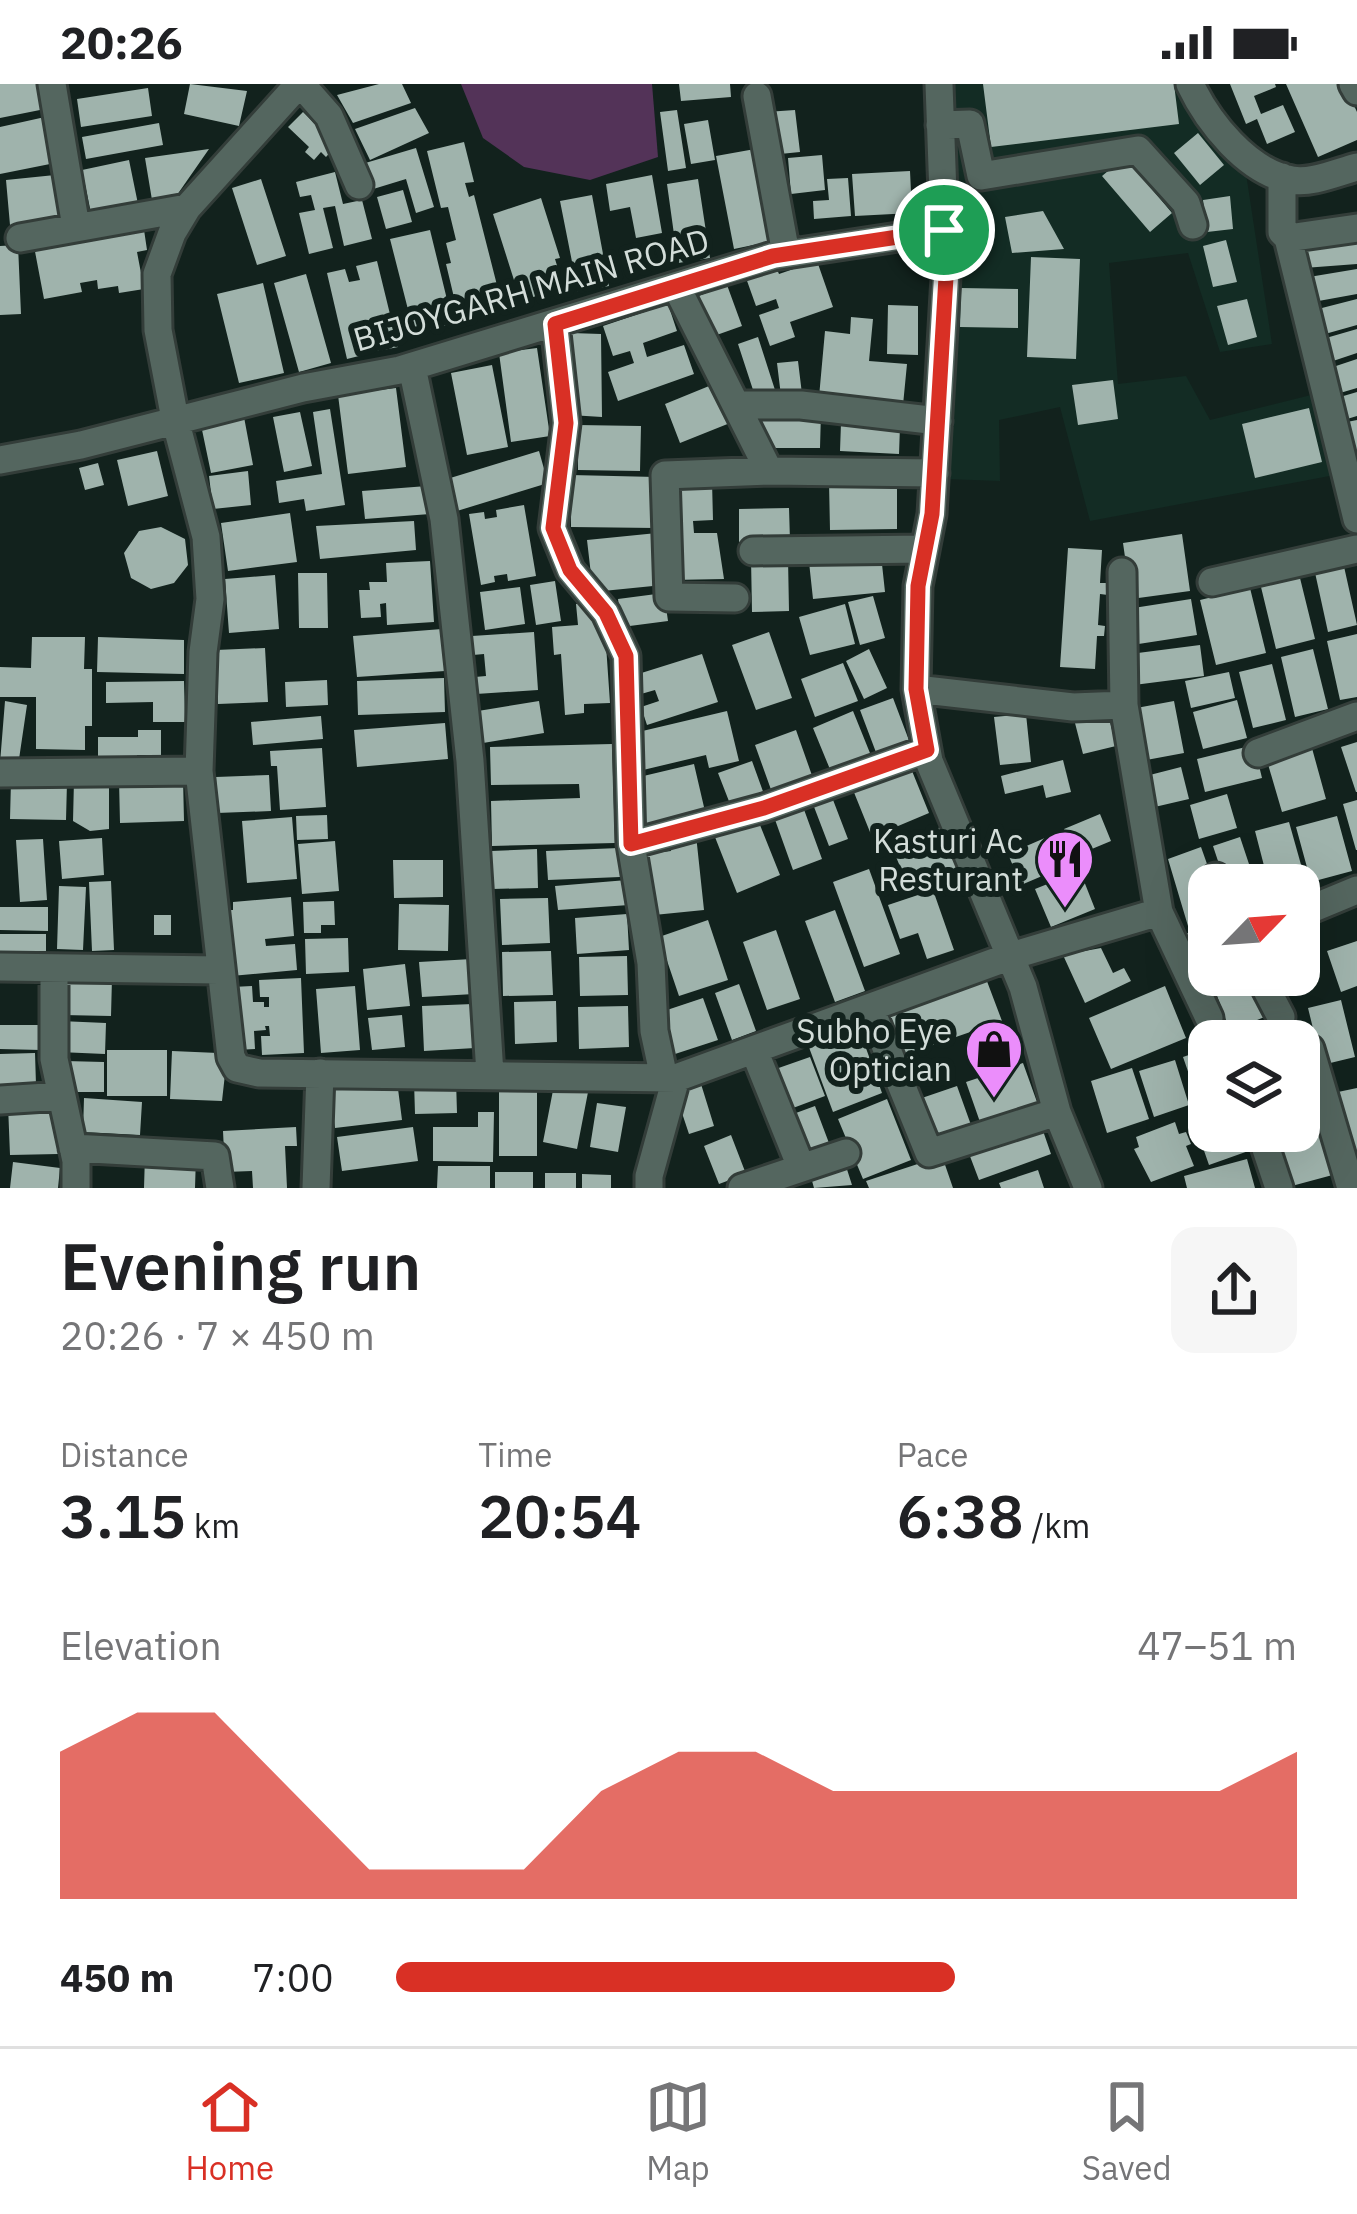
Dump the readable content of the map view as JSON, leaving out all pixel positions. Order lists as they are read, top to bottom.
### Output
{
  "streets": {
    "street": ["BIJOYGARH MAIN ROAD"]
  },
  "places": {
    "restaurant": ["Kasturi Ac Resturant"],
    "shop": ["Subho Eye Optician"]
  },
  "north": "top right",
  "page": {
    "status": "20:26",
    "heading": ["Evening run", "20:26 · 7 × 450 m"],
    "stats": [
      ["Distance", "3.15 km"],
      ["Time", "20:54"],
      ["Pace", "6:38 /km"]
    ],
    "chart": ["Elevation", "47–51 m"],
    "list": [
      {
        "name": "450 m",
        "note": "7:00"
      }
    ],
    "tabs": ["Home", "Map", "Saved"]
  }
}
